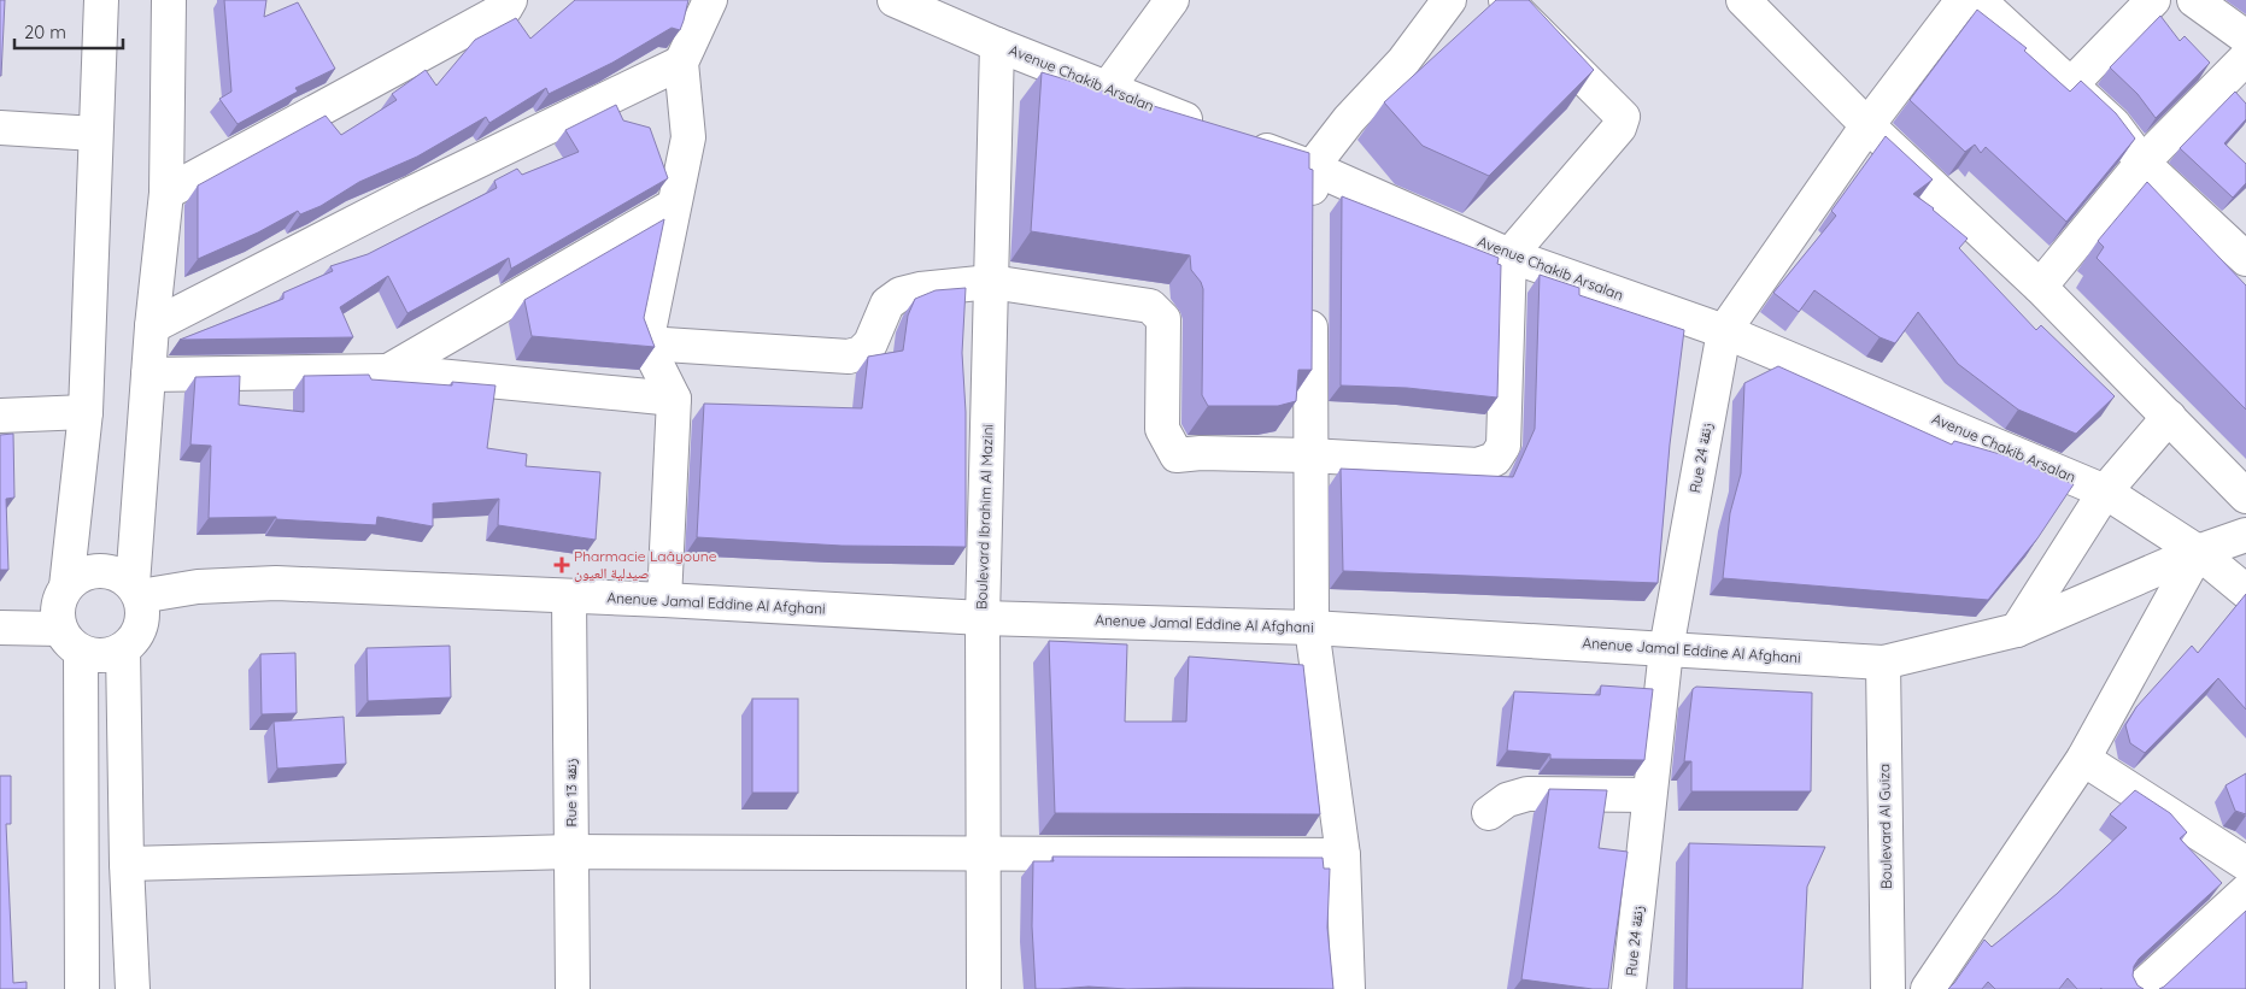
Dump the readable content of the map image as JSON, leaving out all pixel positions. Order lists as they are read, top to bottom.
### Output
{
  "streets": {
    "street": [
      "Avenue Chakib Arsalan",
      "Rue 24 زنقة",
      "Boulevard Ibrahim Al Mazini",
      "Anenue Jamal Eddine Al Afghani",
      "Rue 13 زنقة",
      "Boulevard Al Guiza"
    ]
  },
  "crossings": [
    ["Avenue Chakib Arsalan", "Rue 24 زنقة"],
    ["Avenue Chakib Arsalan", "Boulevard Ibrahim Al Mazini"],
    ["Avenue Chakib Arsalan", "Anenue Jamal Eddine Al Afghani"],
    ["Rue 24 زنقة", "Anenue Jamal Eddine Al Afghani"],
    ["Boulevard Ibrahim Al Mazini", "Anenue Jamal Eddine Al Afghani"],
    ["Anenue Jamal Eddine Al Afghani", "Rue 13 زنقة"],
    ["Anenue Jamal Eddine Al Afghani", "Boulevard Al Guiza"]
  ],
  "places": {
    "health": ["Pharmacie Laâyoune صيدلية العيون"]
  },
  "scale_bar": "20 m"
}
